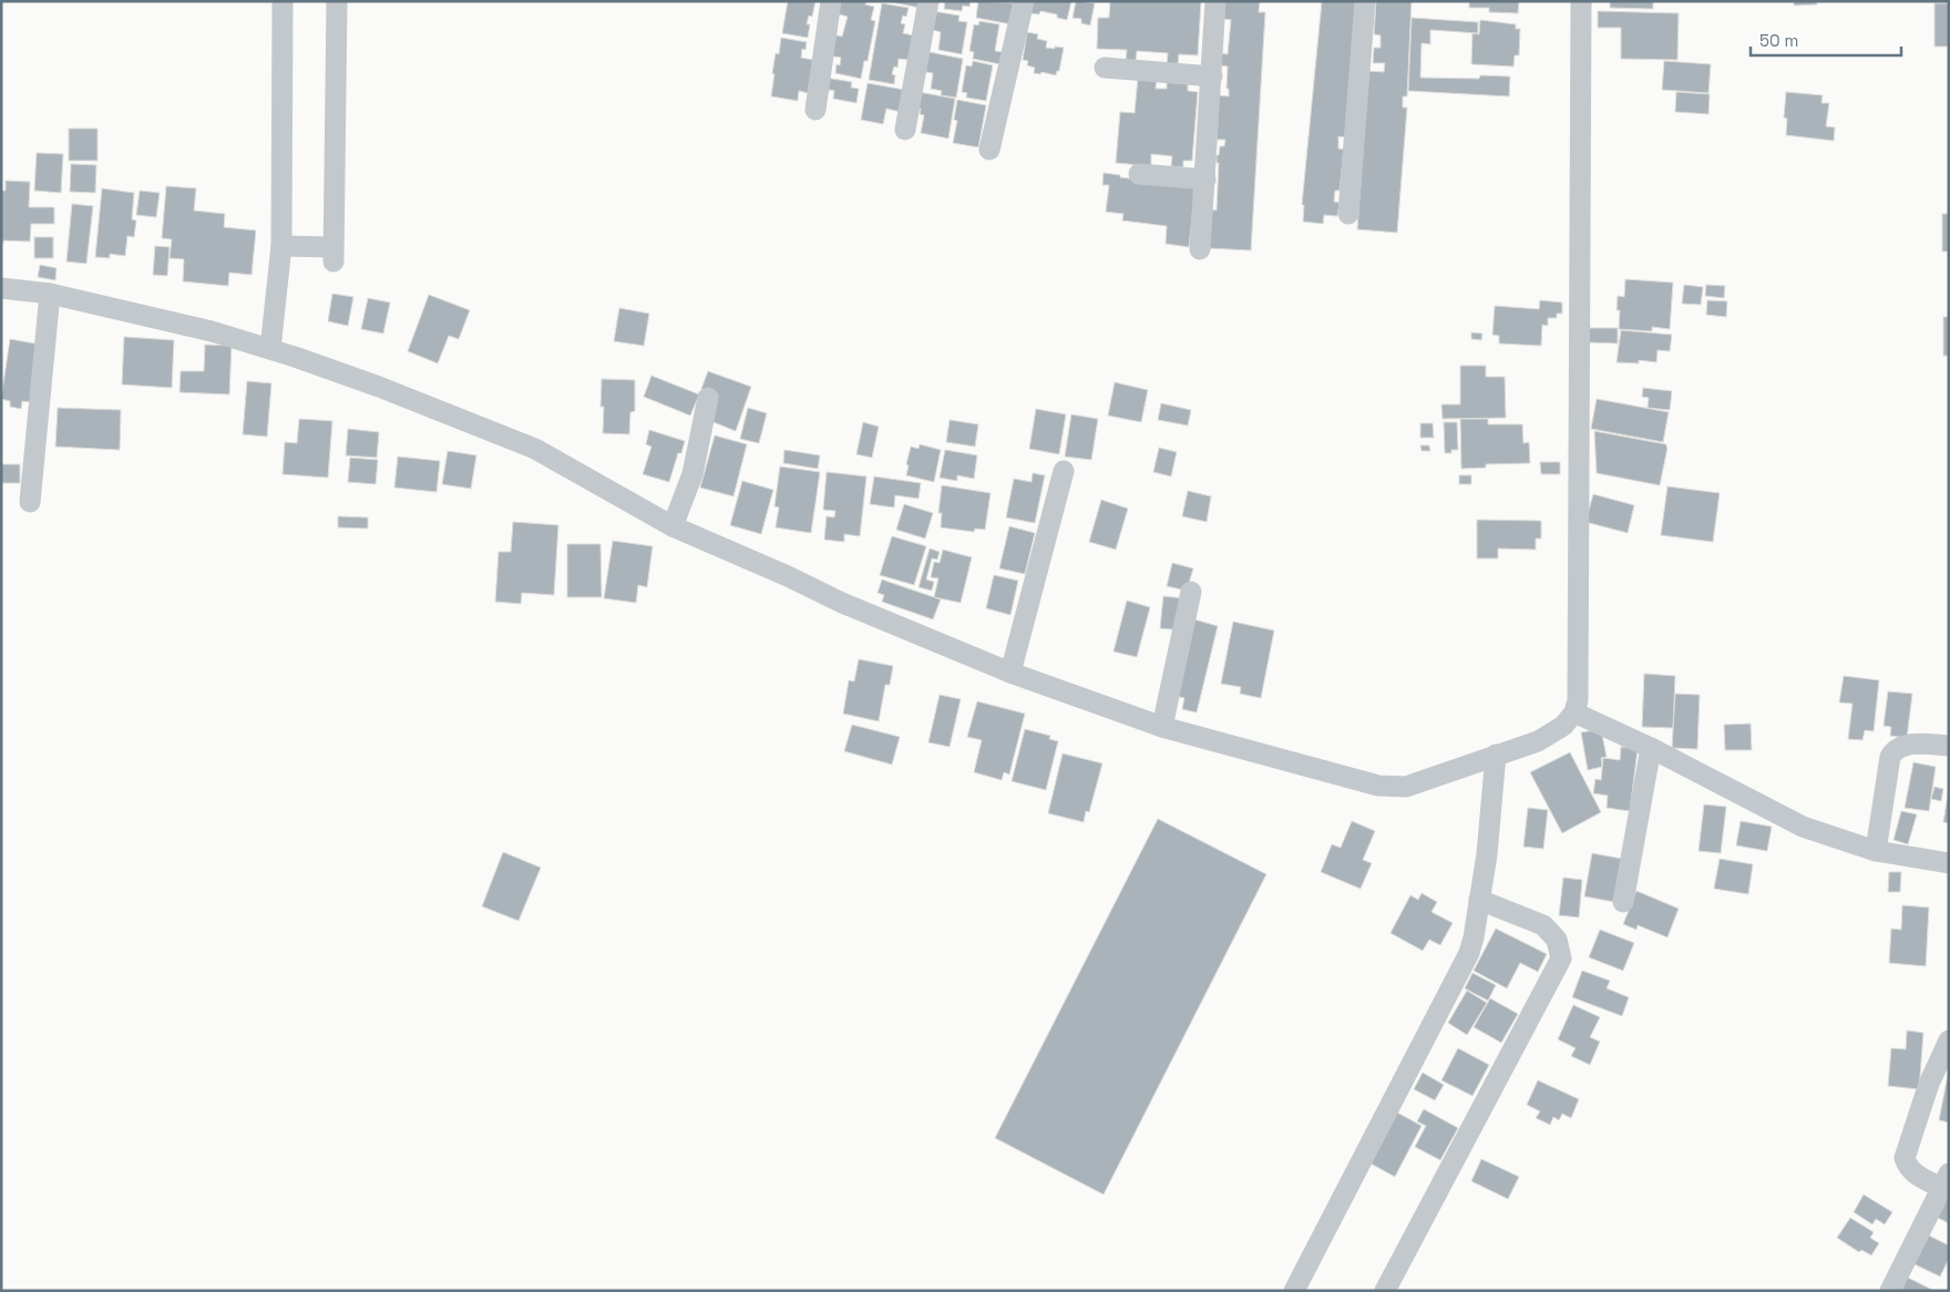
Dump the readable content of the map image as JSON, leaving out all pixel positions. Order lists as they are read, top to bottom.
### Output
{
  "scale_bar": "50 m"
}
